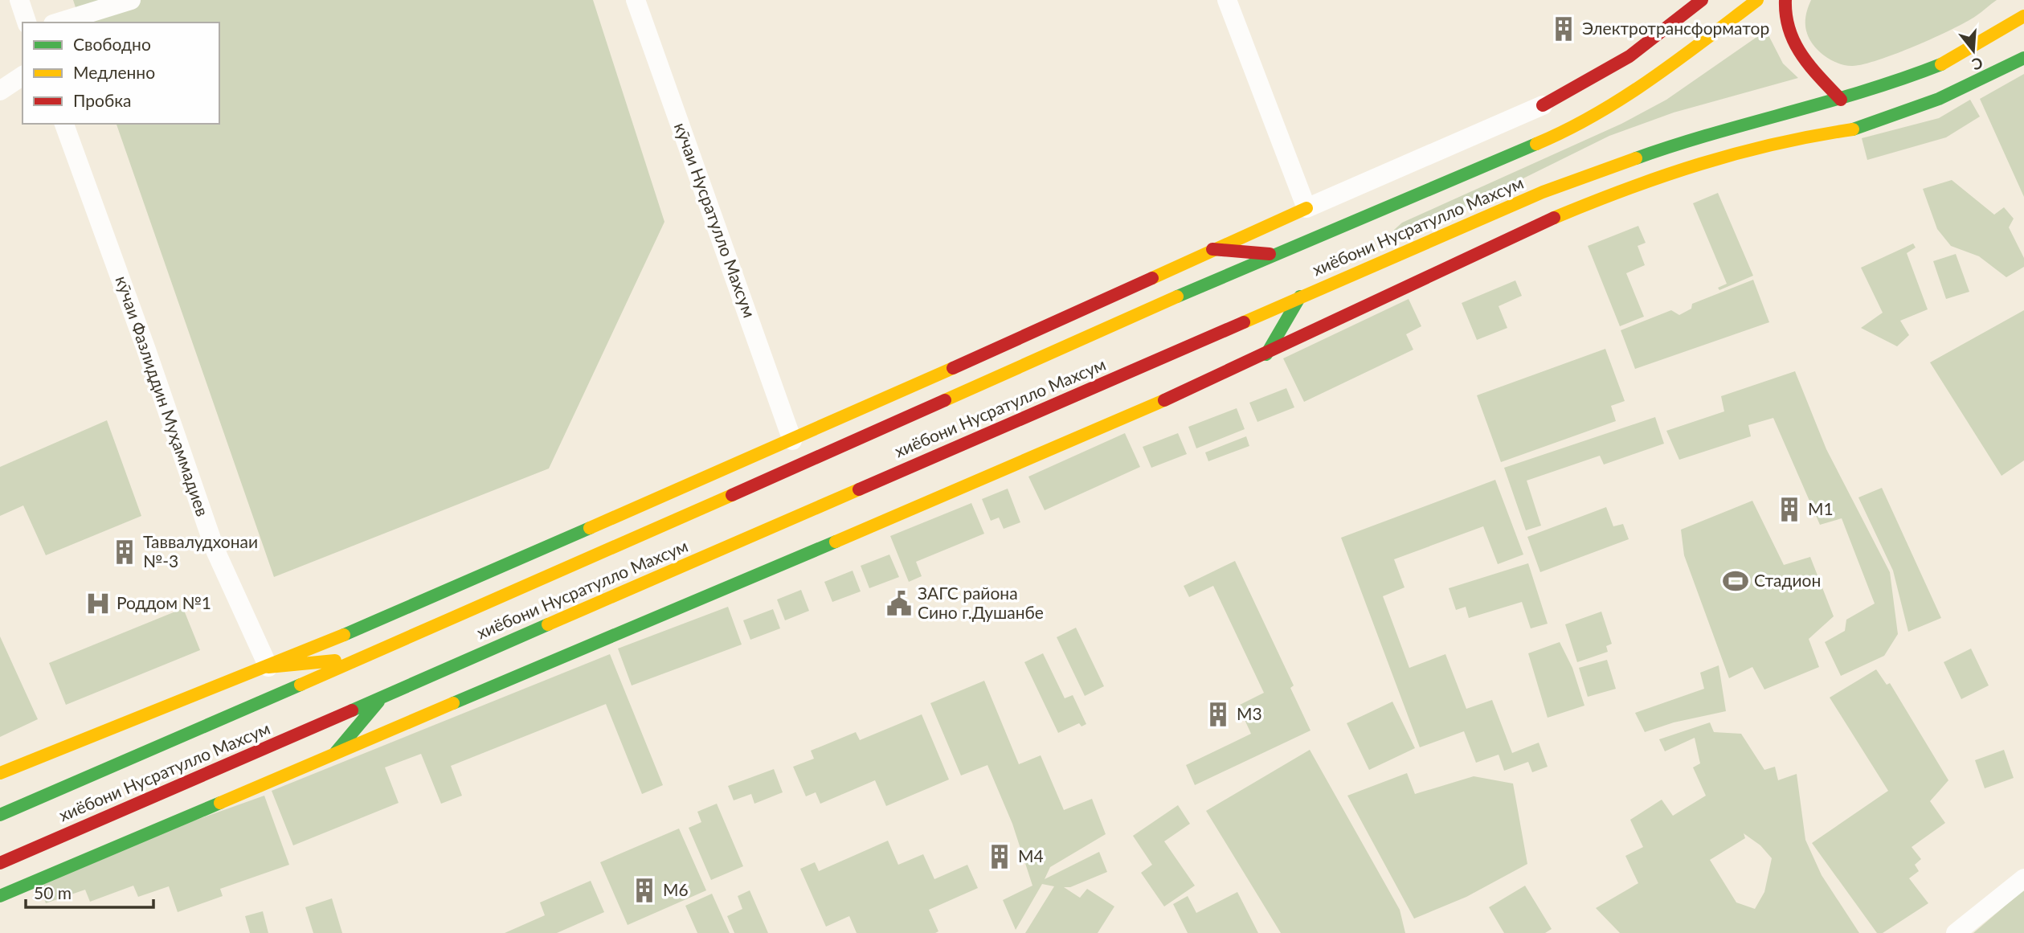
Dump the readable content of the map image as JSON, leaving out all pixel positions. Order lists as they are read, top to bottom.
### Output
{
  "streets": {
    "main road": ["хиёбони Нусратулло Махсум"],
    "street": ["кӯчаи Нусратулло Махсум", "кӯчаи Фазлиддин Муҳаммадиев"]
  },
  "places": {
    "building": [
      "Электротрансформатор",
      "М1",
      "Таввалудхонаи №-3",
      "M3",
      "М4",
      "М6"
    ],
    "sports": ["Стадион"],
    "hospital": ["Роддом №1"],
    "public building": ["ЗАГС района Сино г.Душанбе"]
  },
  "legend": ["Свободно", "Медленно", "Пробка"],
  "scale_bar": "50 m",
  "north": "bottom"
}
